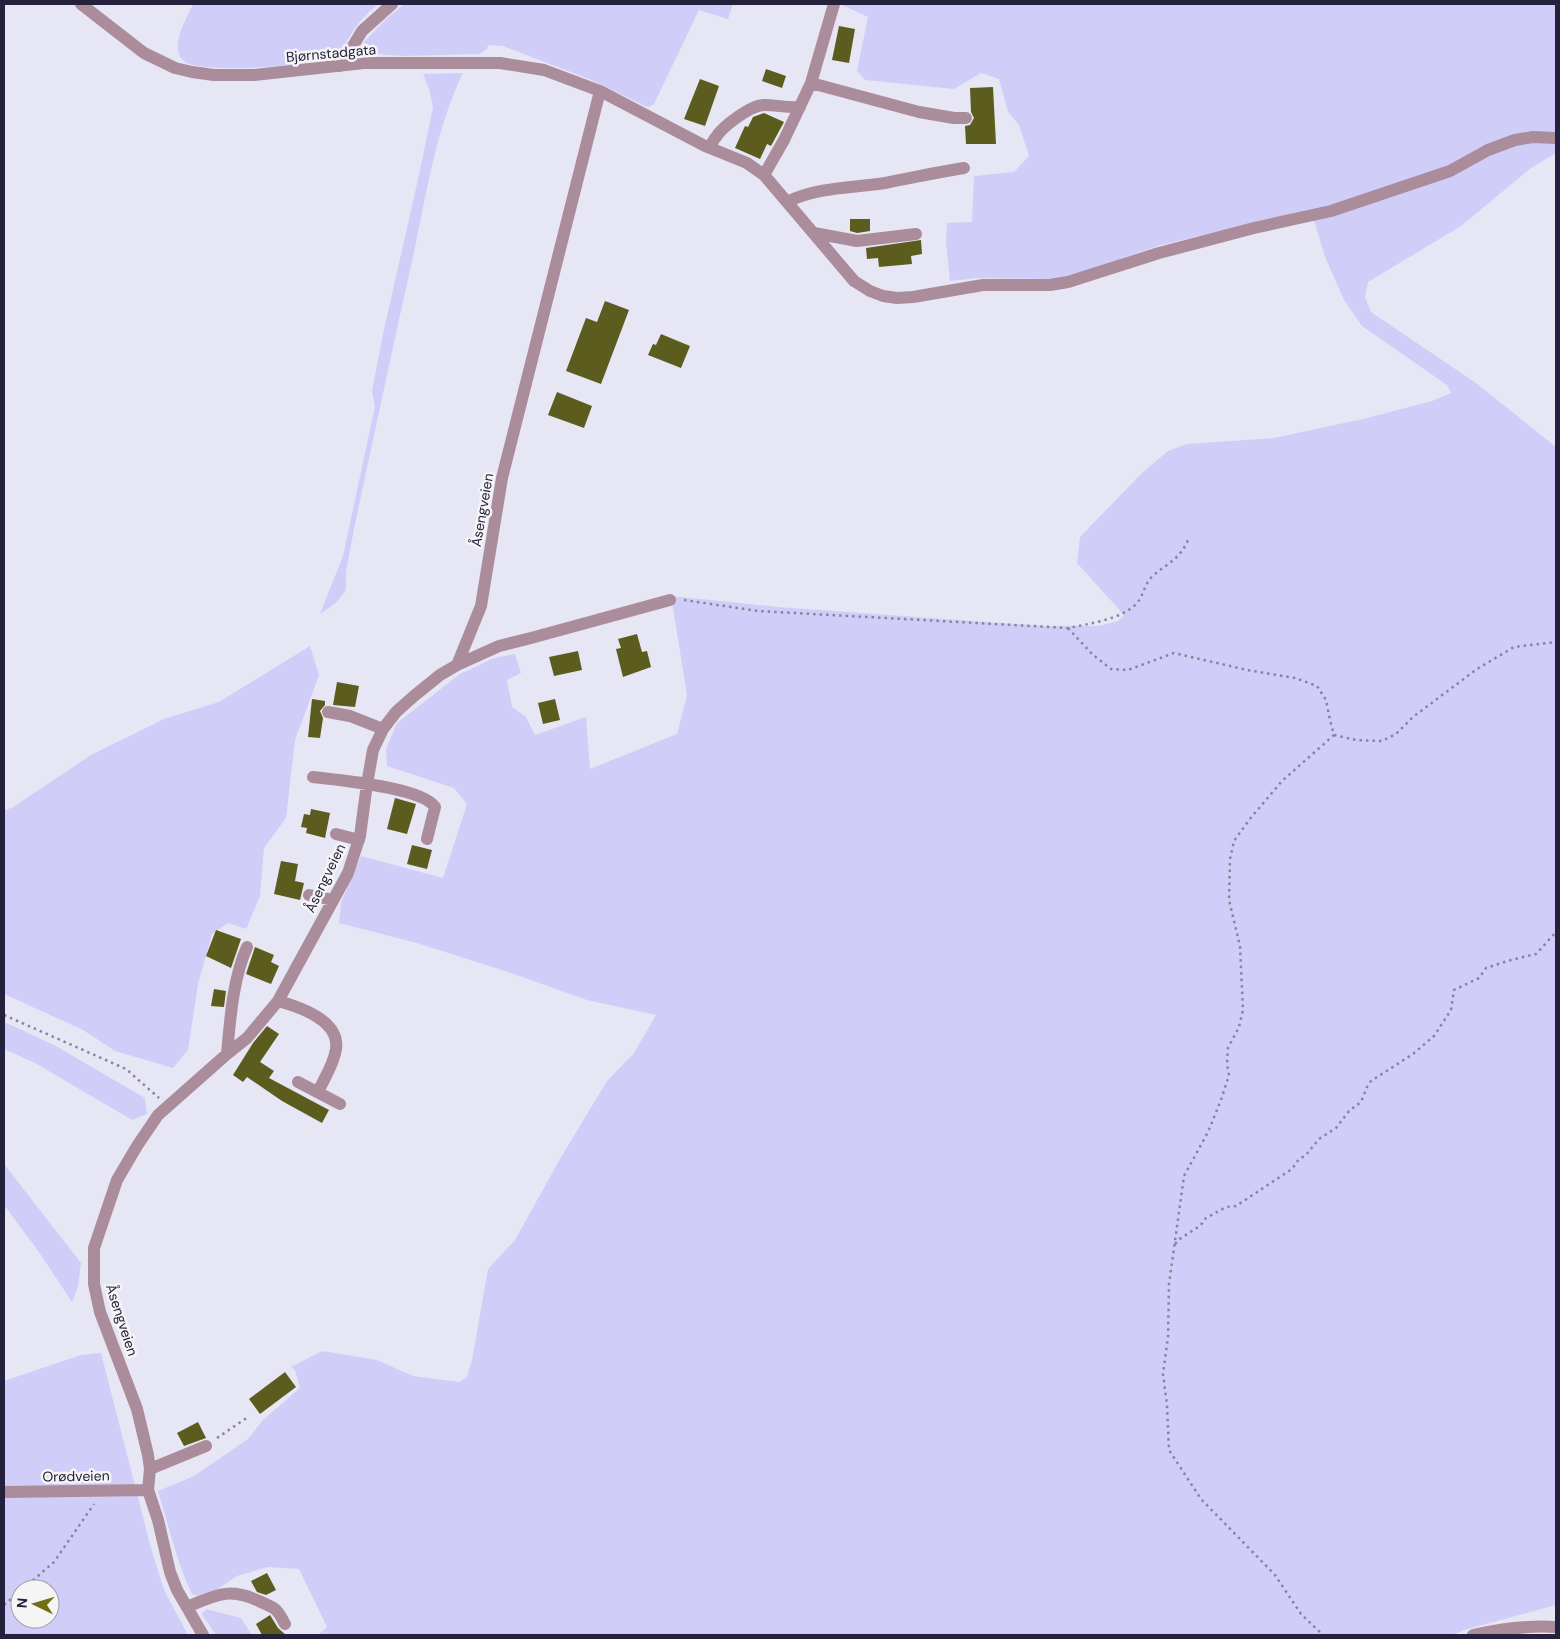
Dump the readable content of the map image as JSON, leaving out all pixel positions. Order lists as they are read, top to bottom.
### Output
{
  "streets": {
    "street": ["Bjørnstadgata", "Åsengveien", "Orødveien"]
  },
  "crossings": [
    ["Bjørnstadgata", "Åsengveien"],
    ["Åsengveien", "Orødveien"]
  ],
  "north": "left"
}
